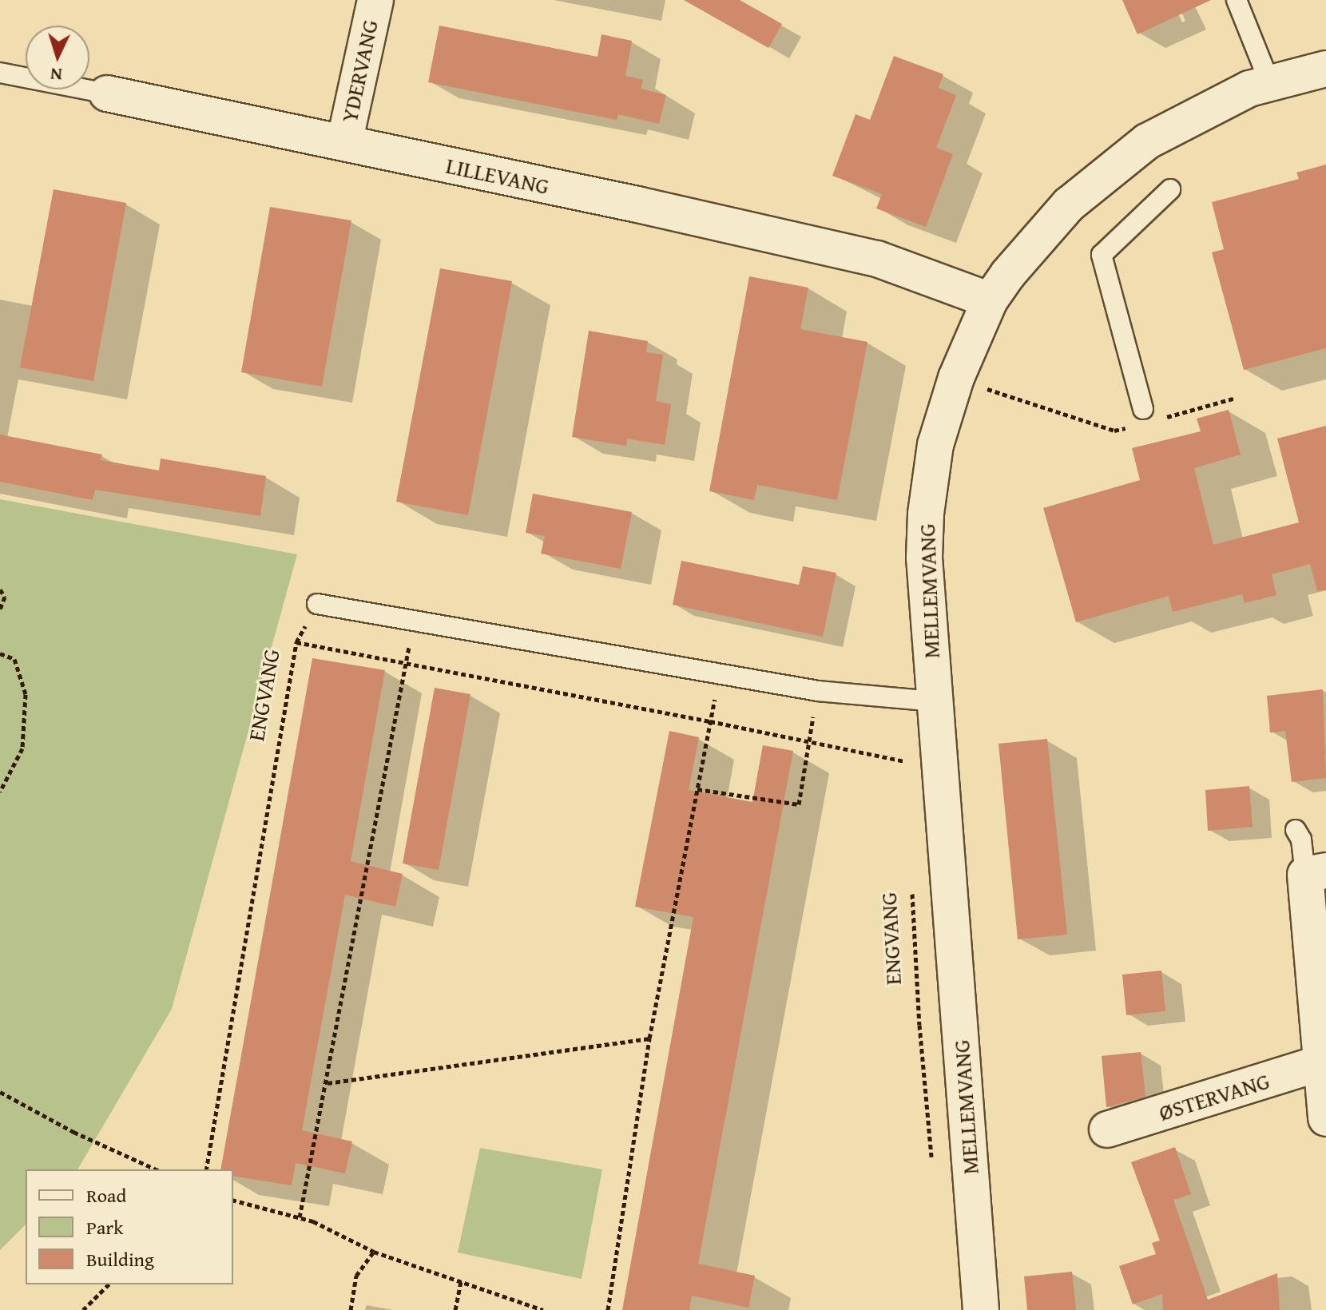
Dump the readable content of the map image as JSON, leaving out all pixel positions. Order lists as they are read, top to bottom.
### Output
{
  "streets": {
    "street": [
      "YDERVANG",
      "LILLEVANG",
      "MELLEMVANG",
      "ØSTERVANG"
    ],
    "path": ["ENGVANG"]
  },
  "crossings": [
    ["YDERVANG", "LILLEVANG"],
    ["LILLEVANG", "MELLEMVANG"]
  ],
  "legend": ["Road", "Park", "Building"],
  "north": "bottom"
}
